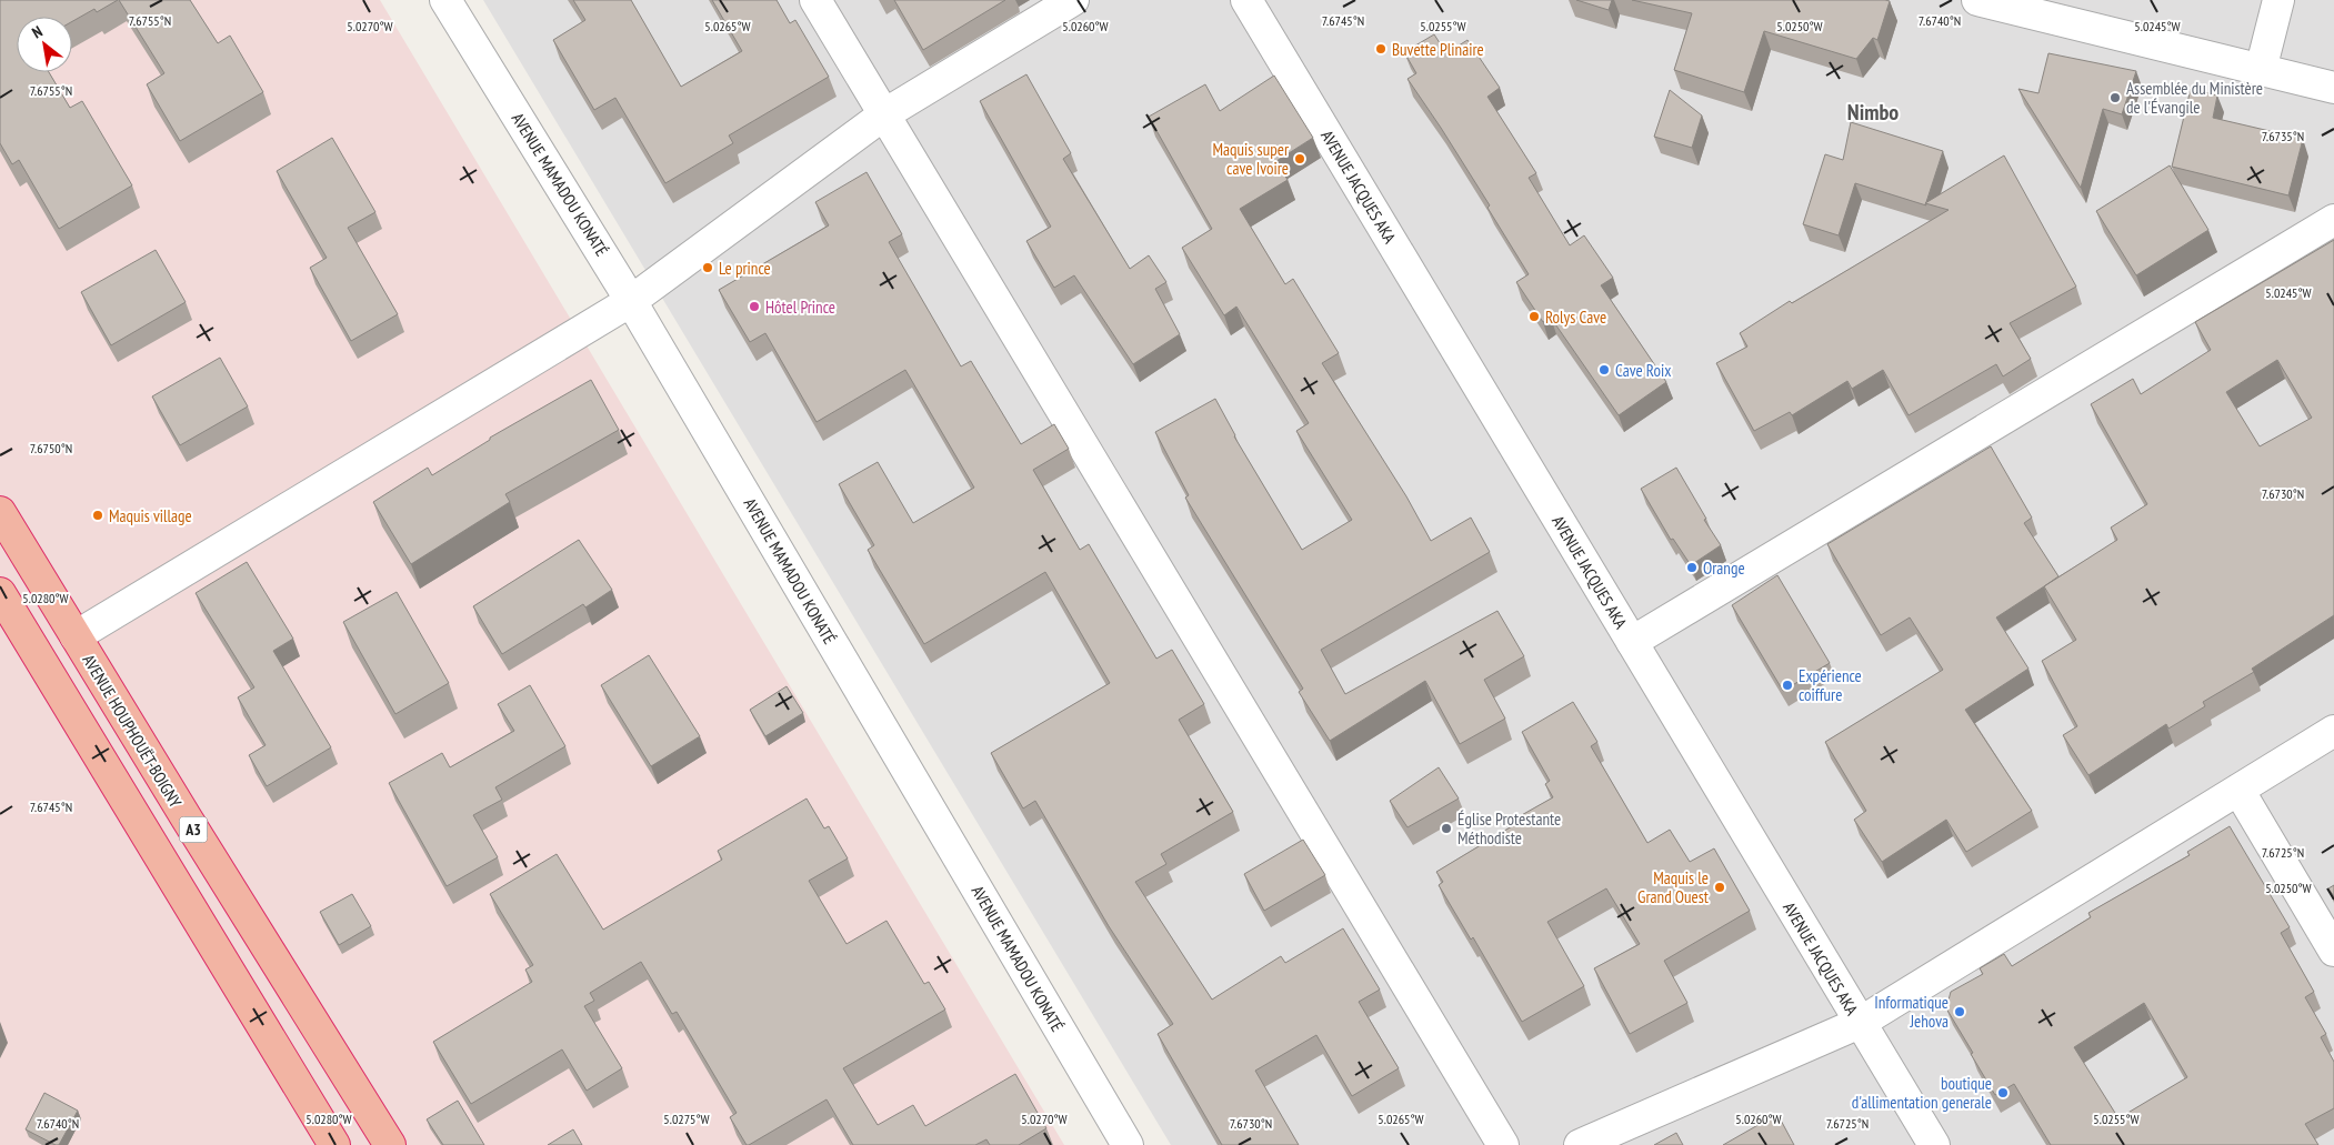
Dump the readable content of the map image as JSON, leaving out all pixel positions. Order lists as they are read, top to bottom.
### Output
{
  "streets": {
    "highway": ["AVENUE HOUPHOUËT-BOIGNY", "A3"],
    "street": ["AVENUE MAMADOU KONATÉ", "AVENUE JACQUES AKA"]
  },
  "districts": ["Nimbo"],
  "places": [
    "Buvette Plinaire",
    "Assemblée du Ministère de l'Évangile",
    "Maquis super cave Ivoire",
    "Le prince",
    "Hôtel Prince",
    "Rolys Cave",
    "Cave Roix",
    "Maquis village",
    "Orange",
    "Expérience coiffure",
    "Église Protestante Méthodiste",
    "Maquis le Grand Ouest",
    "Informatique Jehova",
    "boutique d'allimentation generale"
  ],
  "north": "top left",
  "coordinates": [
    "7.6755°N",
    "7.6745°N",
    "7.6740°N",
    "5.0250°W",
    "5.0270°W",
    "5.0265°W",
    "5.0260°W",
    "5.0255°W",
    "5.0245°W",
    "7.6735°N",
    "7.6750°N",
    "7.6730°N",
    "5.0280°W",
    "7.6725°N",
    "5.0275°W"
  ]
}
